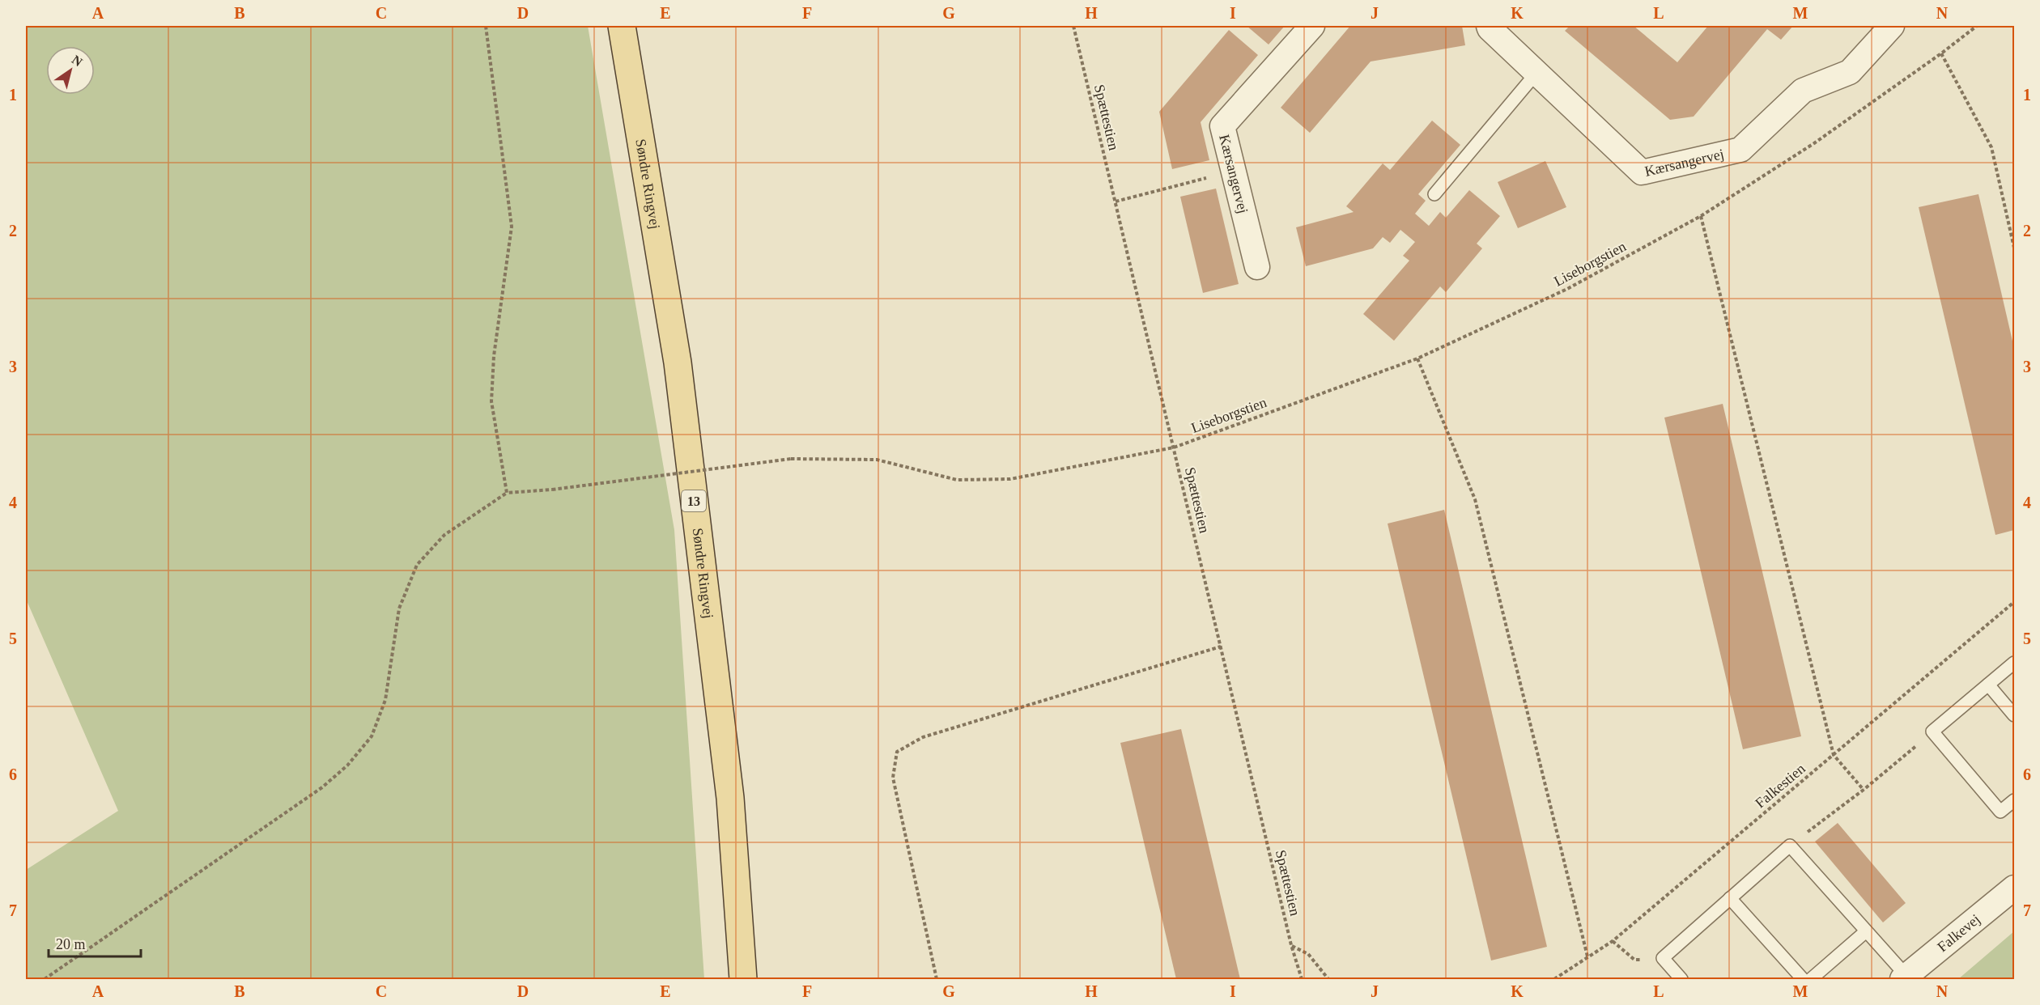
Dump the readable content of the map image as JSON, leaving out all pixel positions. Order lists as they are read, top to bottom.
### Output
{
  "streets": {
    "main road": ["Søndre Ringvej", "13"],
    "street": ["Kærsangervej", "Falkevej"],
    "path": ["Spættestien", "Liseborgstien", "Falkestien"]
  },
  "crossings": [
    ["Spættestien", "Liseborgstien"]
  ],
  "scale_bar": "20 m",
  "north": "top right",
  "grid": {
    "columns": [
      "A",
      "B",
      "C",
      "D",
      "E",
      "F",
      "G",
      "H",
      "I",
      "J",
      "K",
      "L",
      "M",
      "N"
    ],
    "rows": [
      "1",
      "2",
      "3",
      "4",
      "5",
      "6",
      "7"
    ]
  }
}
